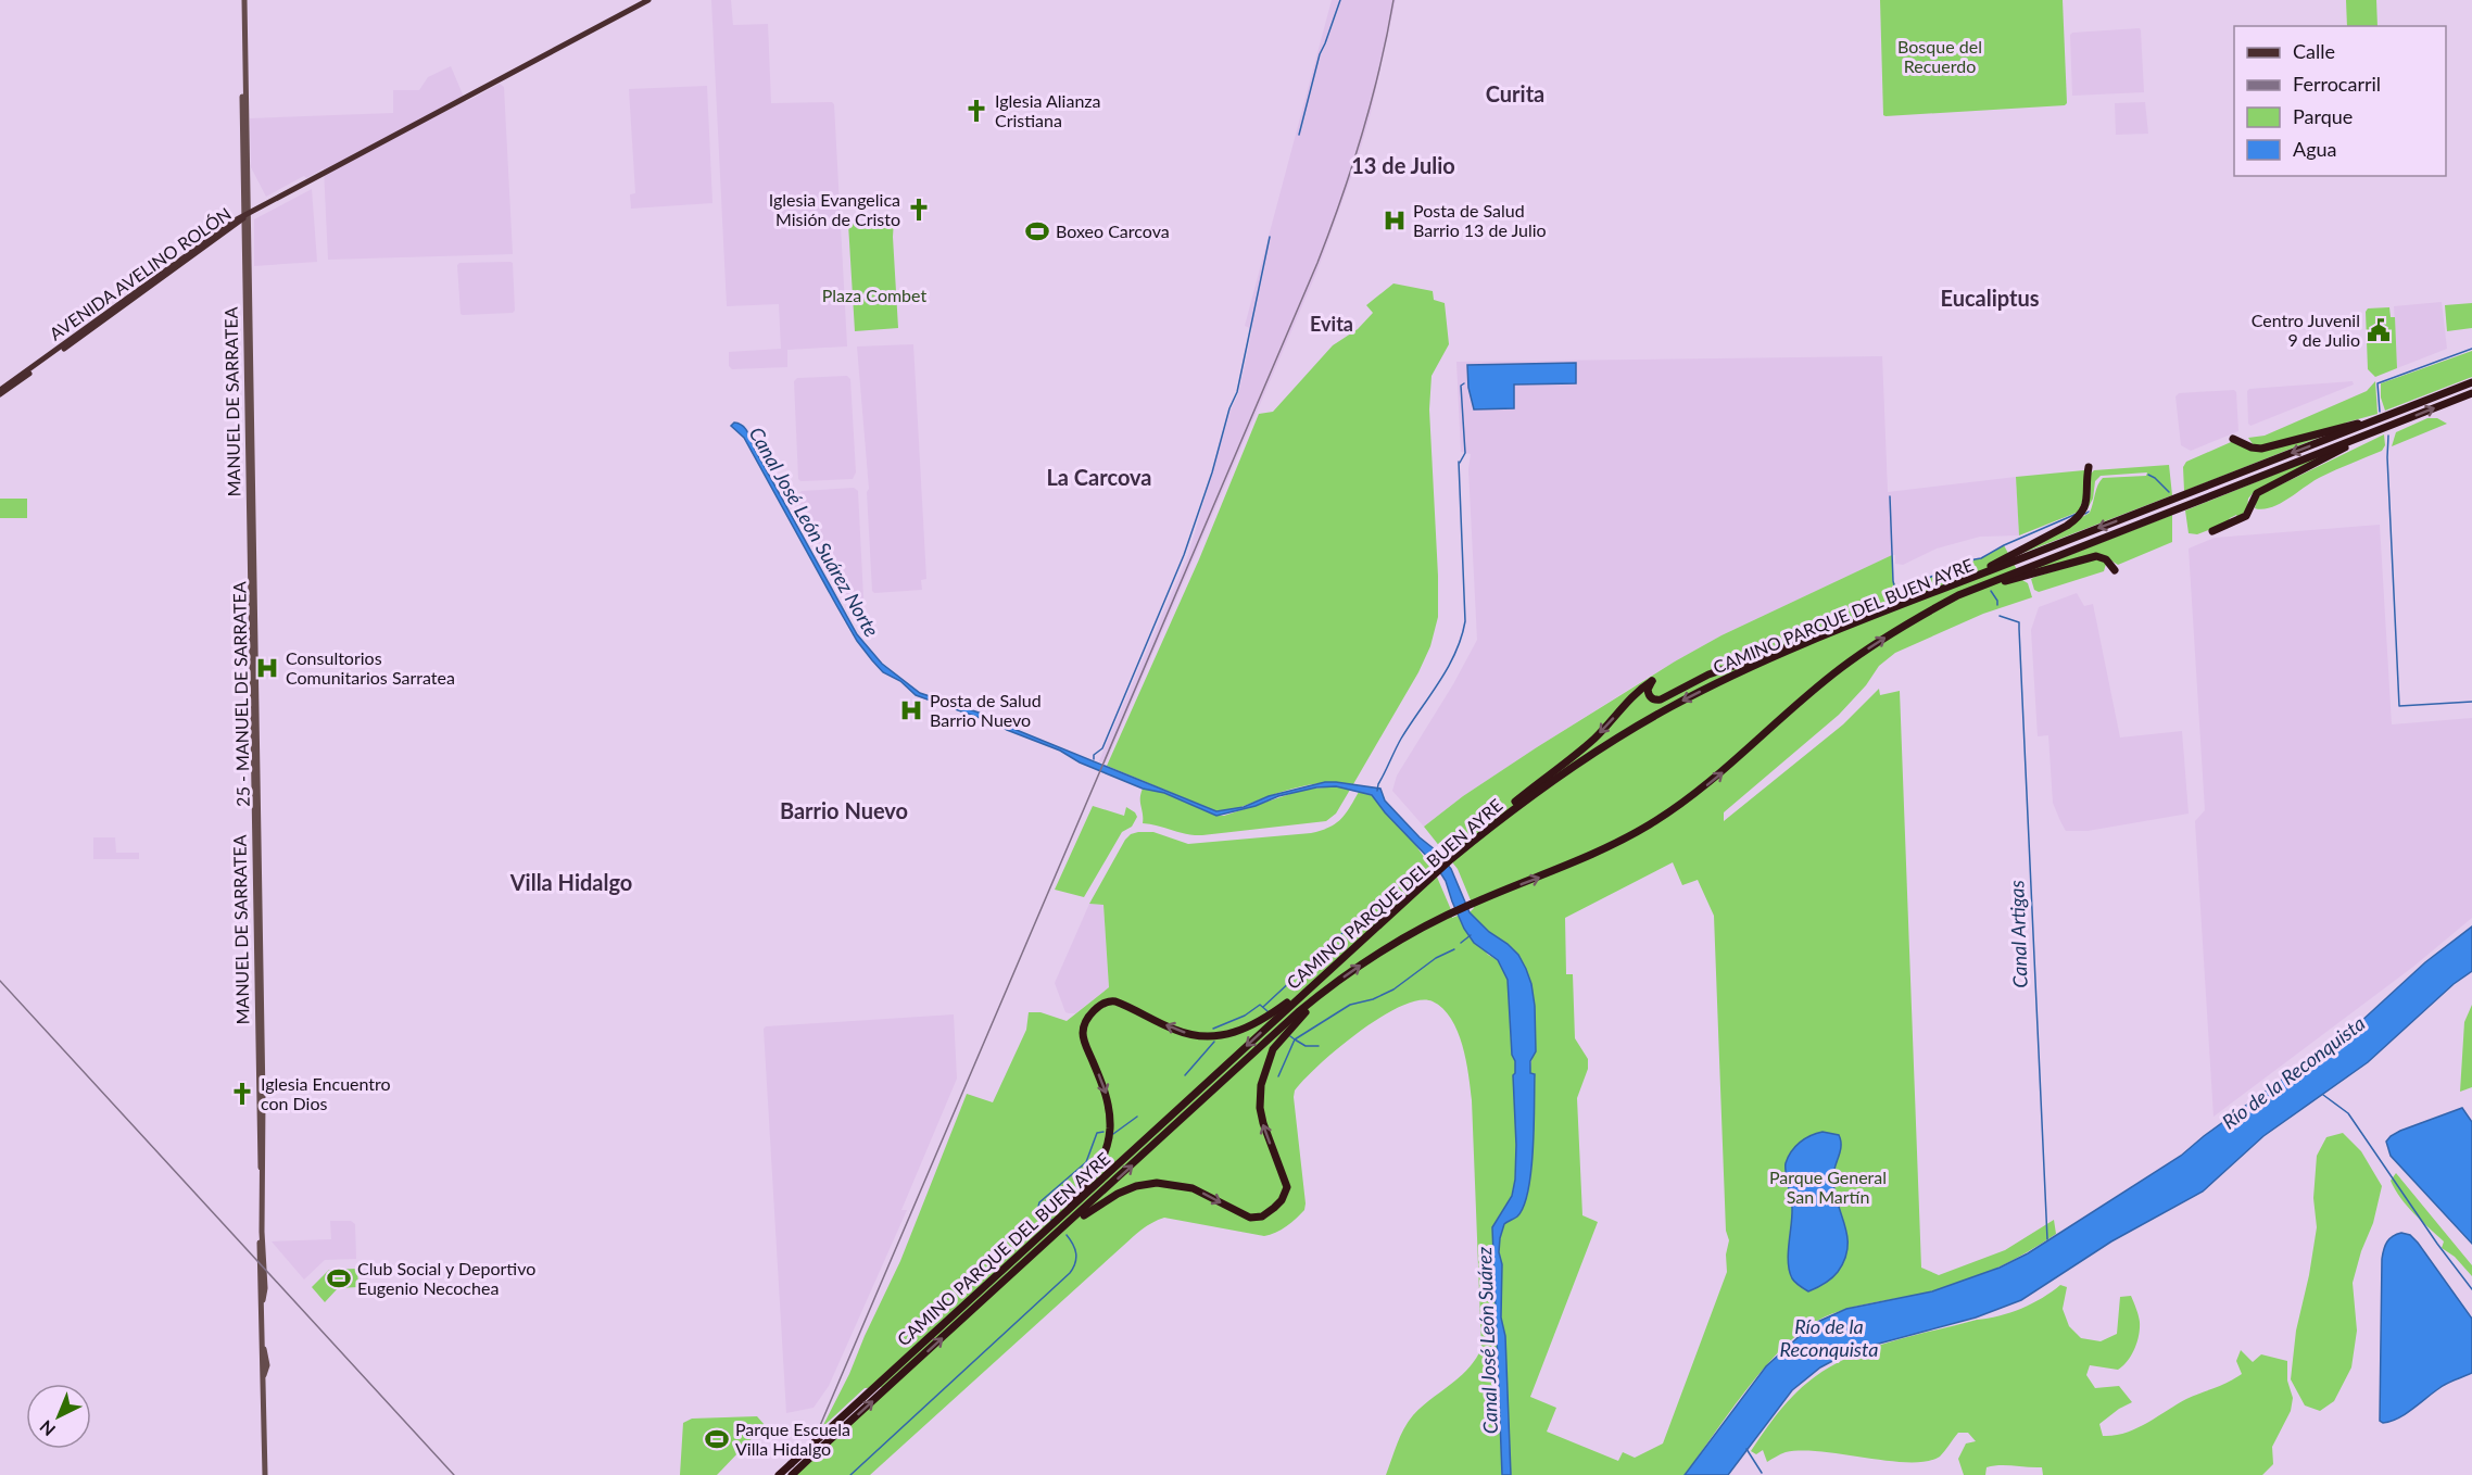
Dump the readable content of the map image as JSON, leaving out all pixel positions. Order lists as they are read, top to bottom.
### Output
{
  "streets": {
    "highway": ["CAMINO PARQUE DEL BUEN AYRE"],
    "main road": ["AVENIDA AVELINO ROLÓN", "25 - MANUEL DE SARRATEA"]
  },
  "crossings": [
    ["AVENIDA AVELINO ROLÓN", "25 - MANUEL DE SARRATEA"]
  ],
  "districts": [
    "Curita",
    "13 de Julio",
    "Eucaliptus",
    "Evita",
    "La Carcova",
    "Barrio Nuevo",
    "Villa Hidalgo"
  ],
  "water": [
    "Canal José León Suárez Norte",
    "Canal Artigas",
    "Río de la Reconquista",
    "Canal José León Suárez"
  ],
  "parks": ["Bosque del Recuerdo", "Plaza Combet", "Parque General San Martín"],
  "places": {
    "church": ["Iglesia Alianza Cristiana", "Iglesia Evangelica Misión de Cristo", "Iglesia Encuentro con Dios"],
    "hospital": ["Posta de Salud Barrio 13 de Julio", "Consultorios Comunitarios Sarratea", "Posta de Salud Barrio Nuevo"],
    "sports": ["Boxeo Carcova", "Club Social y Deportivo Eugenio Necochea", "Parque Escuela Villa Hidalgo"],
    "public building": ["Centro Juvenil 9 de Julio"]
  },
  "legend": [
    "Calle",
    "Ferrocarril",
    "Parque",
    "Agua"
  ],
  "north": "bottom left"
}
